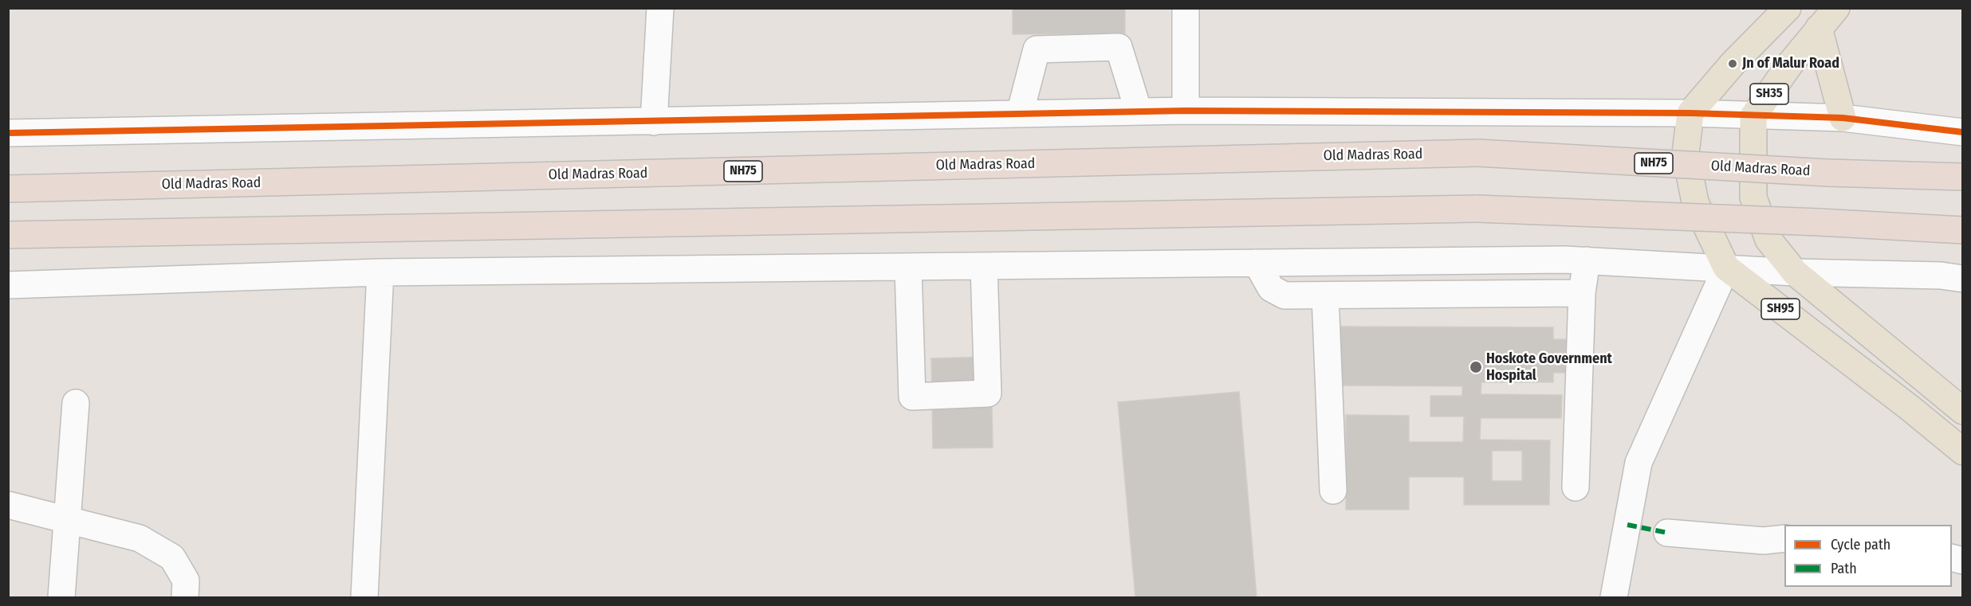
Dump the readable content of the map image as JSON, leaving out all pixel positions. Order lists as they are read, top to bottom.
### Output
{
  "streets": {
    "highway": ["Old Madras Road", "NH75"],
    "main road": ["SH35", "SH95"]
  },
  "crossings": [
    ["SH35", "SH95"]
  ],
  "places": ["Jn of Malur Road", "Hoskote Government Hospital"],
  "legend": ["Cycle path", "Path"]
}
